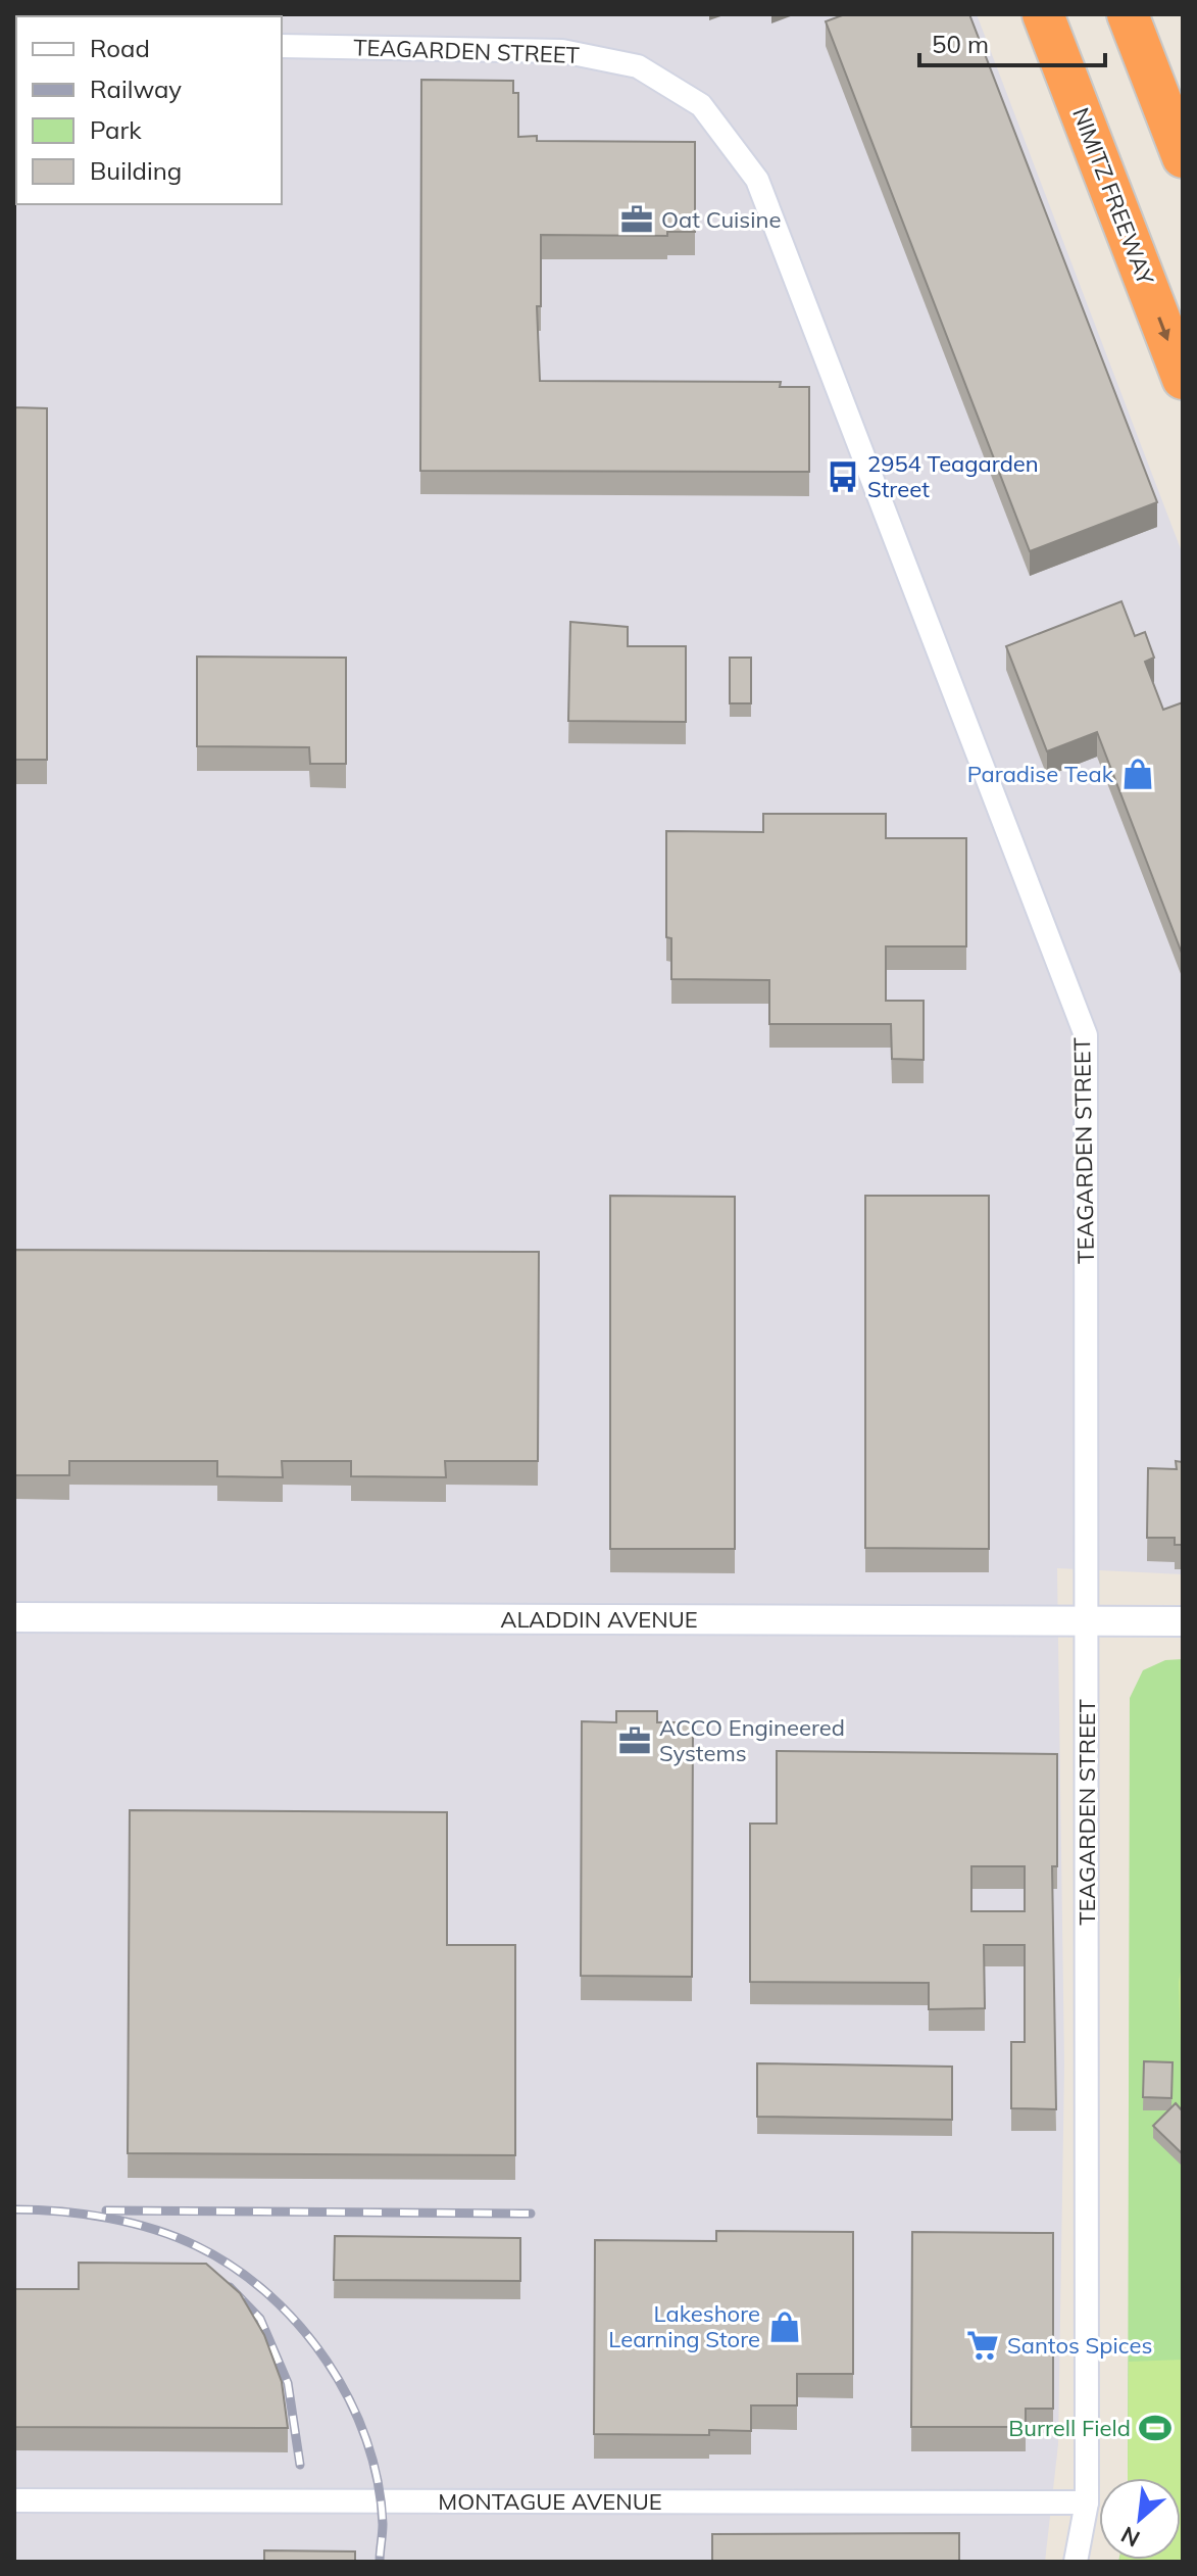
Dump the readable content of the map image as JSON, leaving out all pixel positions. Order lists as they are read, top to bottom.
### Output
{
  "streets": {
    "highway": ["NIMITZ FREEWAY"],
    "street": ["TEAGARDEN STREET", "ALADDIN AVENUE", "MONTAGUE AVENUE"]
  },
  "crossings": [
    ["TEAGARDEN STREET", "ALADDIN AVENUE"],
    ["TEAGARDEN STREET", "MONTAGUE AVENUE"]
  ],
  "places": {
    "office": ["Oat Cuisine", "ACCO Engineered Systems"],
    "bus stop": ["2954 Teagarden Street"],
    "shop": ["Paradise Teak", "Lakeshore Learning Store"],
    "supermarket": ["Santos Spices"],
    "sports": ["Burrell Field"]
  },
  "legend": [
    "Road",
    "Railway",
    "Park",
    "Building"
  ],
  "scale_bar": "50 m",
  "north": "bottom left"
}
